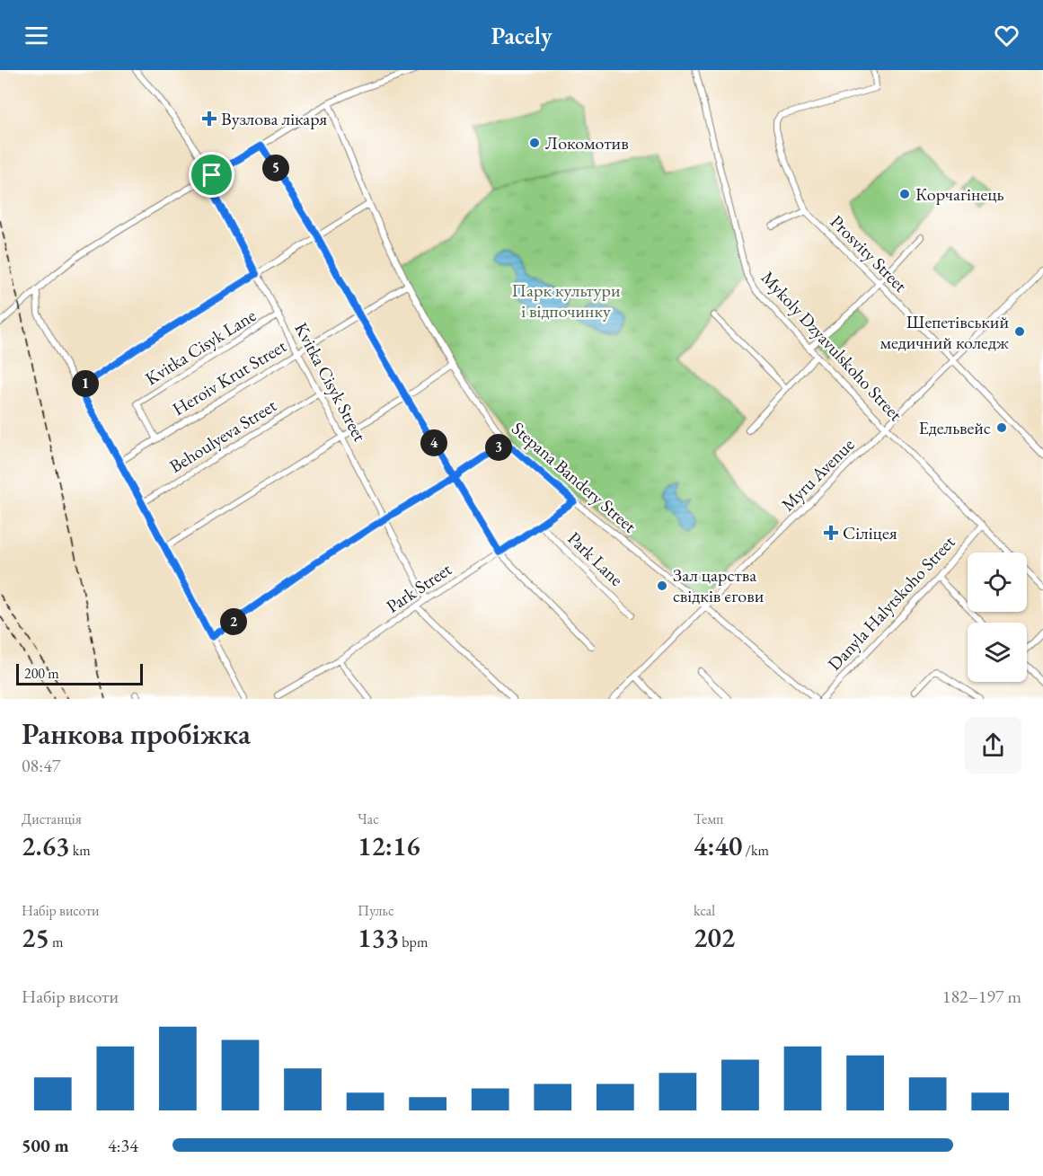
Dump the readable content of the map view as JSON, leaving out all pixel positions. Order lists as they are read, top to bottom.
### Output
{
  "streets": {
    "street": [
      "Prosvity Street",
      "Mykoly Dzyavulskoho Street",
      "Kvitka Cisyk Lane",
      "Heroiv Krut Street",
      "Kvitka Cisyk Street",
      "Behoulyeva Street",
      "Myru Avenue",
      "Stepana Bandery Street",
      "Park Lane",
      "Park Street",
      "Danyla Halytskoho Street"
    ]
  },
  "crossings": [
    ["Prosvity Street", "Myru Avenue"],
    ["Mykoly Dzyavulskoho Street", "Myru Avenue"],
    ["Mykoly Dzyavulskoho Street", "Danyla Halytskoho Street"],
    ["Kvitka Cisyk Lane", "Heroiv Krut Street"],
    ["Kvitka Cisyk Lane", "Kvitka Cisyk Street"],
    ["Heroiv Krut Street", "Kvitka Cisyk Street"],
    ["Heroiv Krut Street", "Stepana Bandery Street"],
    ["Kvitka Cisyk Street", "Behoulyeva Street"],
    ["Kvitka Cisyk Street", "Park Street"],
    ["Myru Avenue", "Stepana Bandery Street"],
    ["Stepana Bandery Street", "Park Street"],
    ["Park Lane", "Park Street"]
  ],
  "parks": ["Парк культури і відпочинку"],
  "places": {
    "health": ["Вузлова лікаря", "Сіліцея"],
    "other": [
      "Локомотив",
      "Корчагінець",
      "Шепетівський медичний коледж",
      "Едельвейс",
      "Зал царства свідків єгови"
    ]
  },
  "scale_bar": "200 m",
  "page": {
    "header": "Pacely",
    "pins": [
      "5",
      "1",
      "4",
      "3",
      "2"
    ],
    "scale": "200 m",
    "heading": ["Ранкова пробіжка", "08:47"],
    "stats": [
      ["Дистанція", "2.63 km"],
      ["Час", "12:16"],
      ["Темп", "4:40 /km"],
      ["Набір висоти", "25 m"],
      ["Пульс", "133 bpm"],
      ["kcal", "202"]
    ],
    "chart": ["Набір висоти", "182–197 m"],
    "list": [
      {
        "name": "500 m",
        "note": "4:34"
      }
    ]
  }
}
